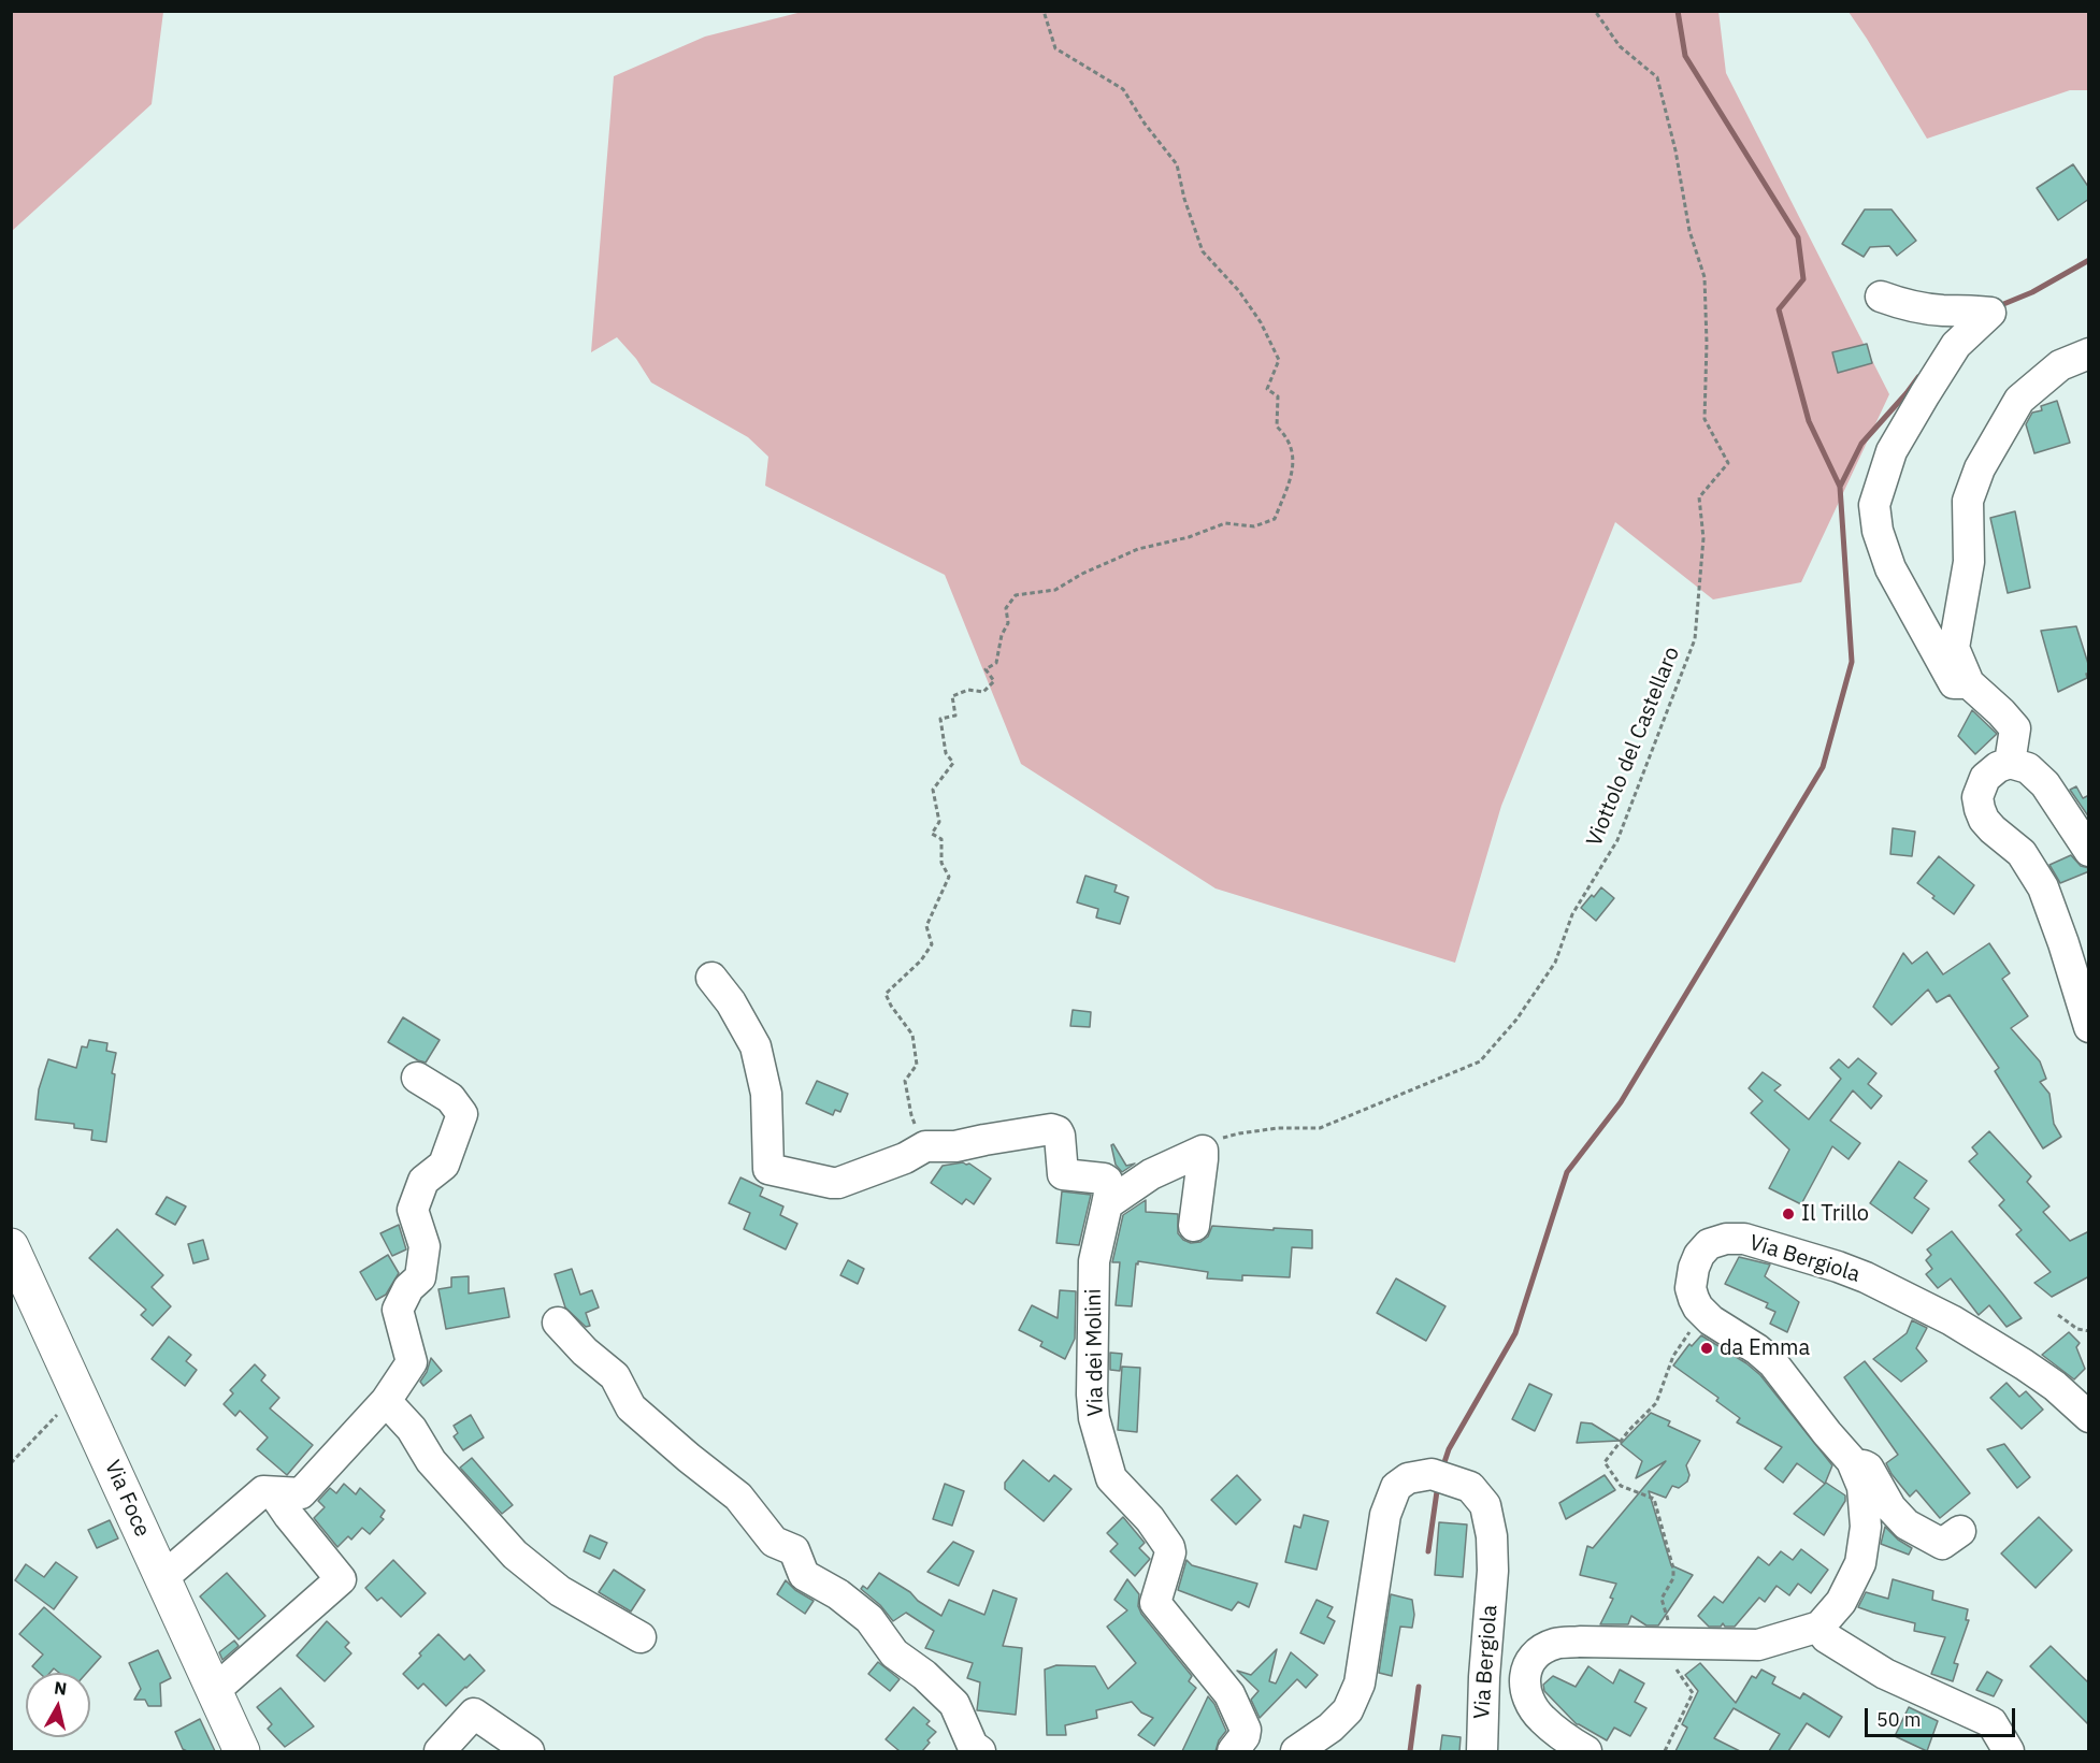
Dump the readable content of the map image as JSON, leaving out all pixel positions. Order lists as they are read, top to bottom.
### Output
{
  "streets": {
    "main road": ["Via Foce"],
    "street": ["Via Bergiola", "Via dei Molini"],
    "path": ["Viottolo del Castellaro"]
  },
  "places": ["Il Trillo", "da Emma"],
  "scale_bar": "50 m",
  "north": "top"
}
